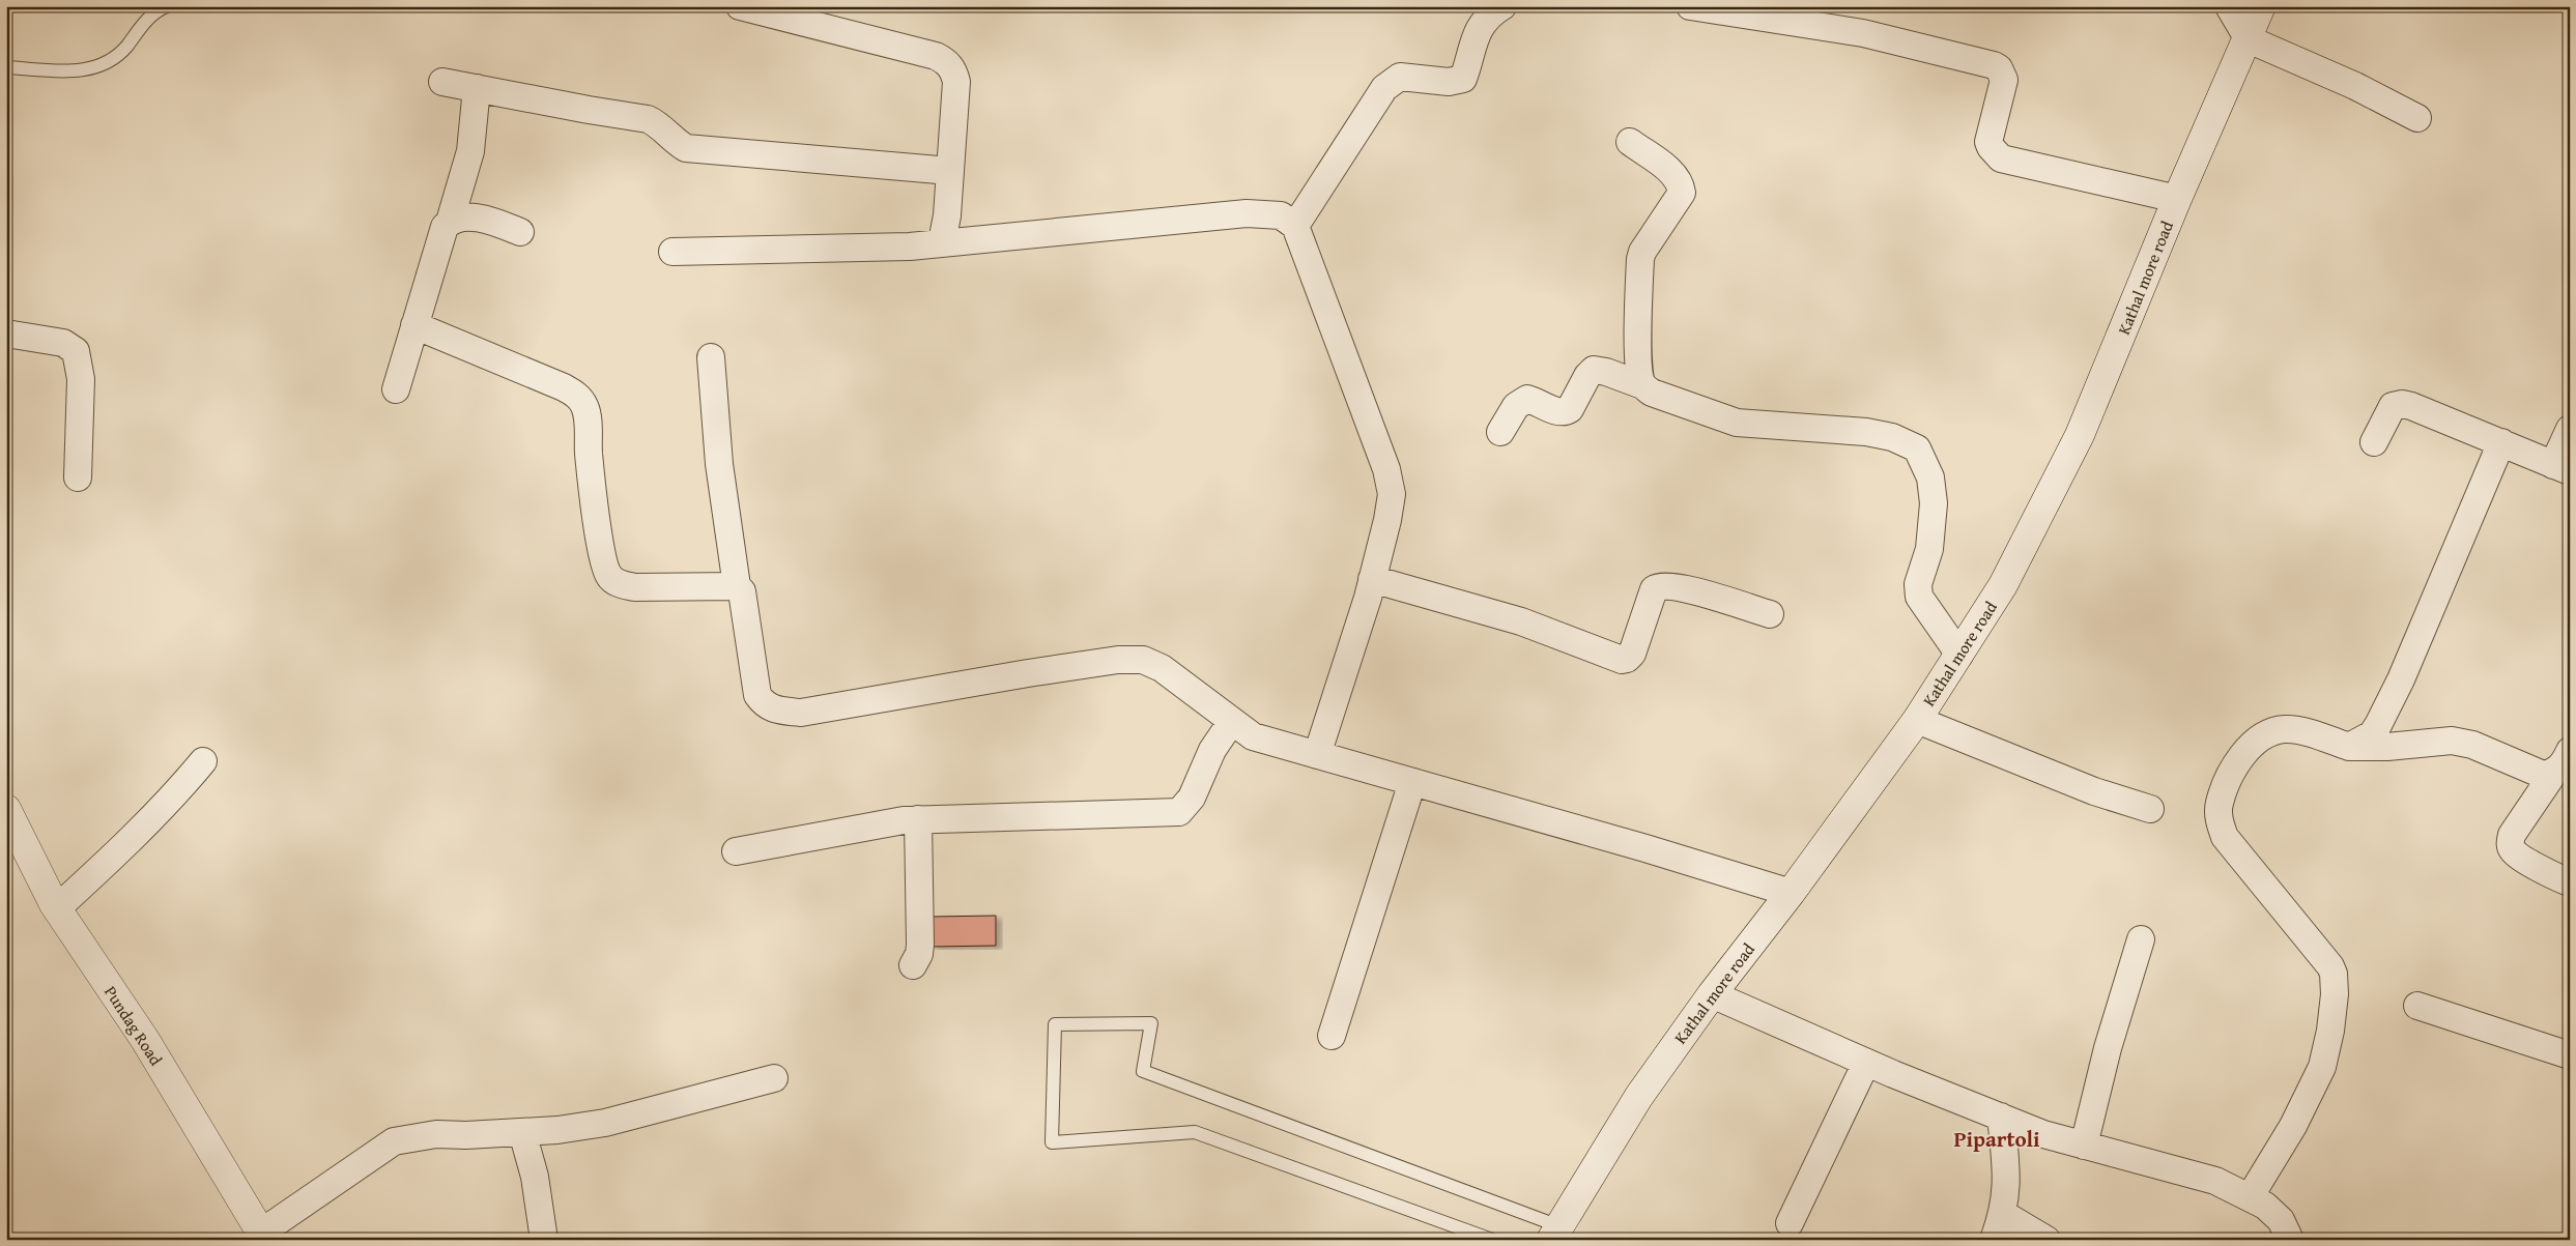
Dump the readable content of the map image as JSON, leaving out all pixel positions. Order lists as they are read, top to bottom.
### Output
{
  "streets": {
    "main road": ["Kathal more road", "Pundag Road"]
  },
  "districts": ["Pipartoli"]
}
